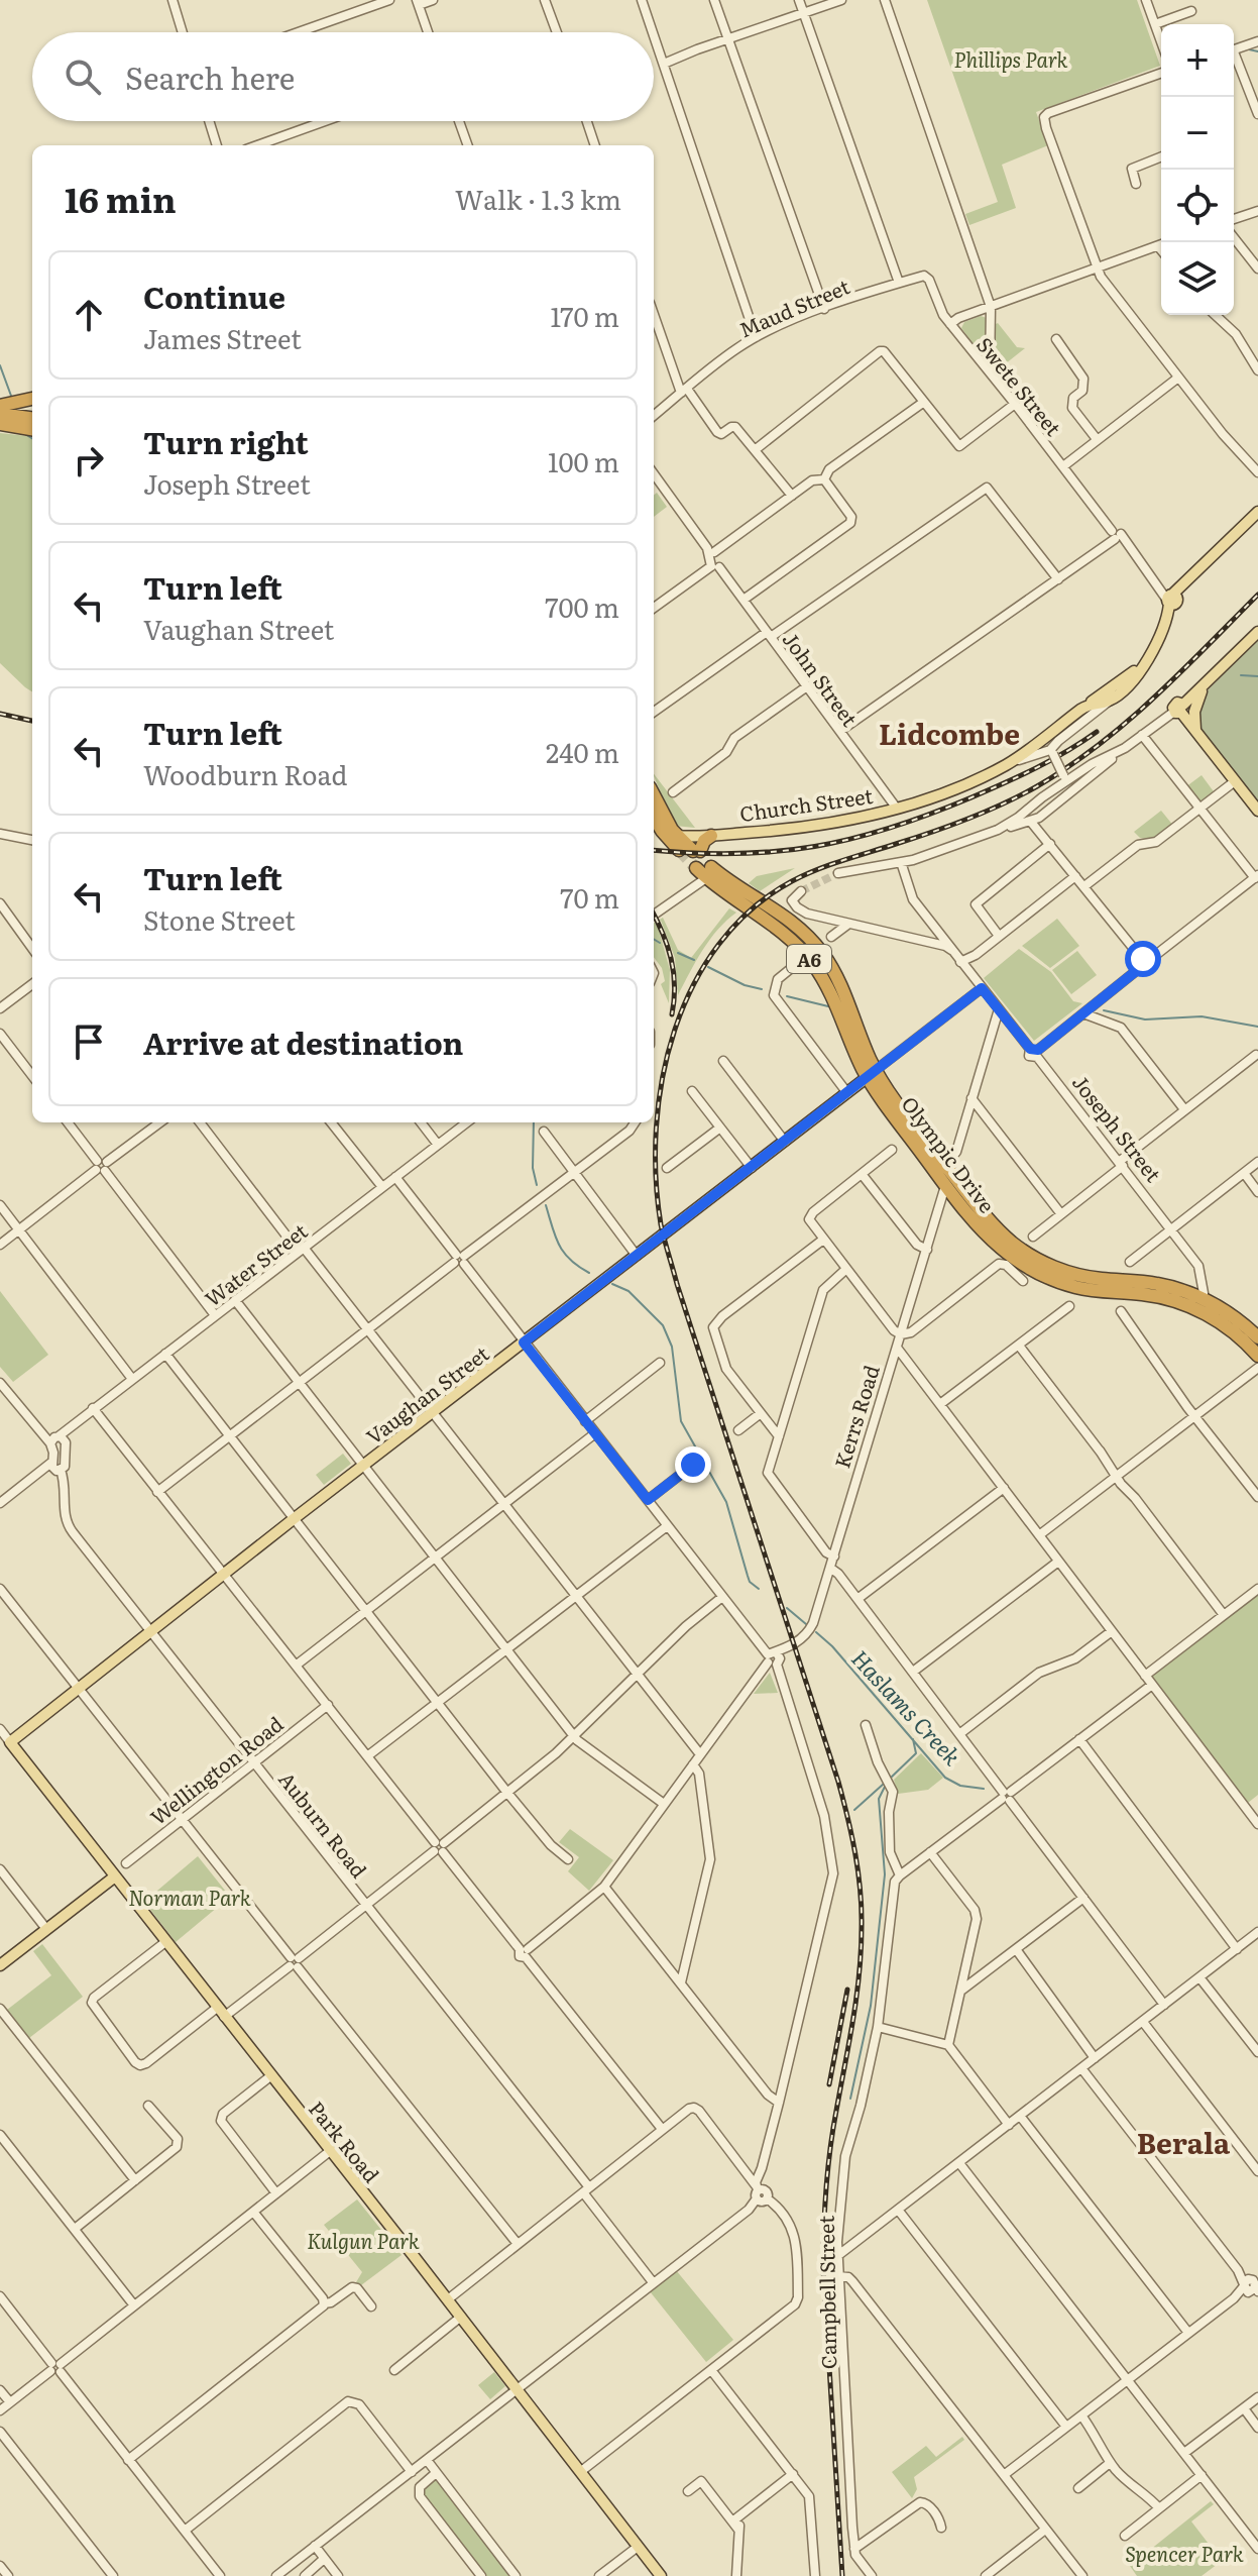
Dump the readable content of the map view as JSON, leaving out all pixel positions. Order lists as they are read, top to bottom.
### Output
{
  "streets": {
    "highway": ["A6", "Joseph Street", "Olympic Drive"],
    "main road": ["Church Street", "Vaughan Street", "Park Road"],
    "street": [
      "Maud Street",
      "Swete Street",
      "John Street",
      "Water Street",
      "Kerrs Road",
      "Wellington Road",
      "Auburn Road",
      "Campbell Street"
    ]
  },
  "crossings": [
    ["Maud Street", "Swete Street"],
    ["John Street", "Church Street"],
    ["A6", "Joseph Street"],
    ["A6", "Olympic Drive"],
    ["Joseph Street", "Olympic Drive"],
    ["Joseph Street", "Vaughan Street"],
    ["Olympic Drive", "Vaughan Street"],
    ["Olympic Drive", "Kerrs Road"],
    ["Water Street", "Auburn Road"],
    ["Vaughan Street", "Auburn Road"],
    ["Vaughan Street", "Park Road"],
    ["Wellington Road", "Auburn Road"]
  ],
  "districts": ["Lidcombe", "Berala"],
  "water": ["Haslams Creek"],
  "parks": [
    "Phillips Park",
    "Norman Park",
    "Kulgun Park",
    "Spencer Park"
  ],
  "page": {
    "map_buttons": ["+", "−"],
    "search": "Search here",
    "heading": ["16 min", "Walk · 1.3 km"],
    "list": [
      ["Continue", "James Street", "170 m"],
      ["Turn right", "Joseph Street", "100 m"],
      ["Turn left", "Vaughan Street", "700 m"],
      ["Turn left", "Woodburn Road", "240 m"],
      ["Turn left", "Stone Street", "70 m"],
      "Arrive at destination"
    ]
  }
}
